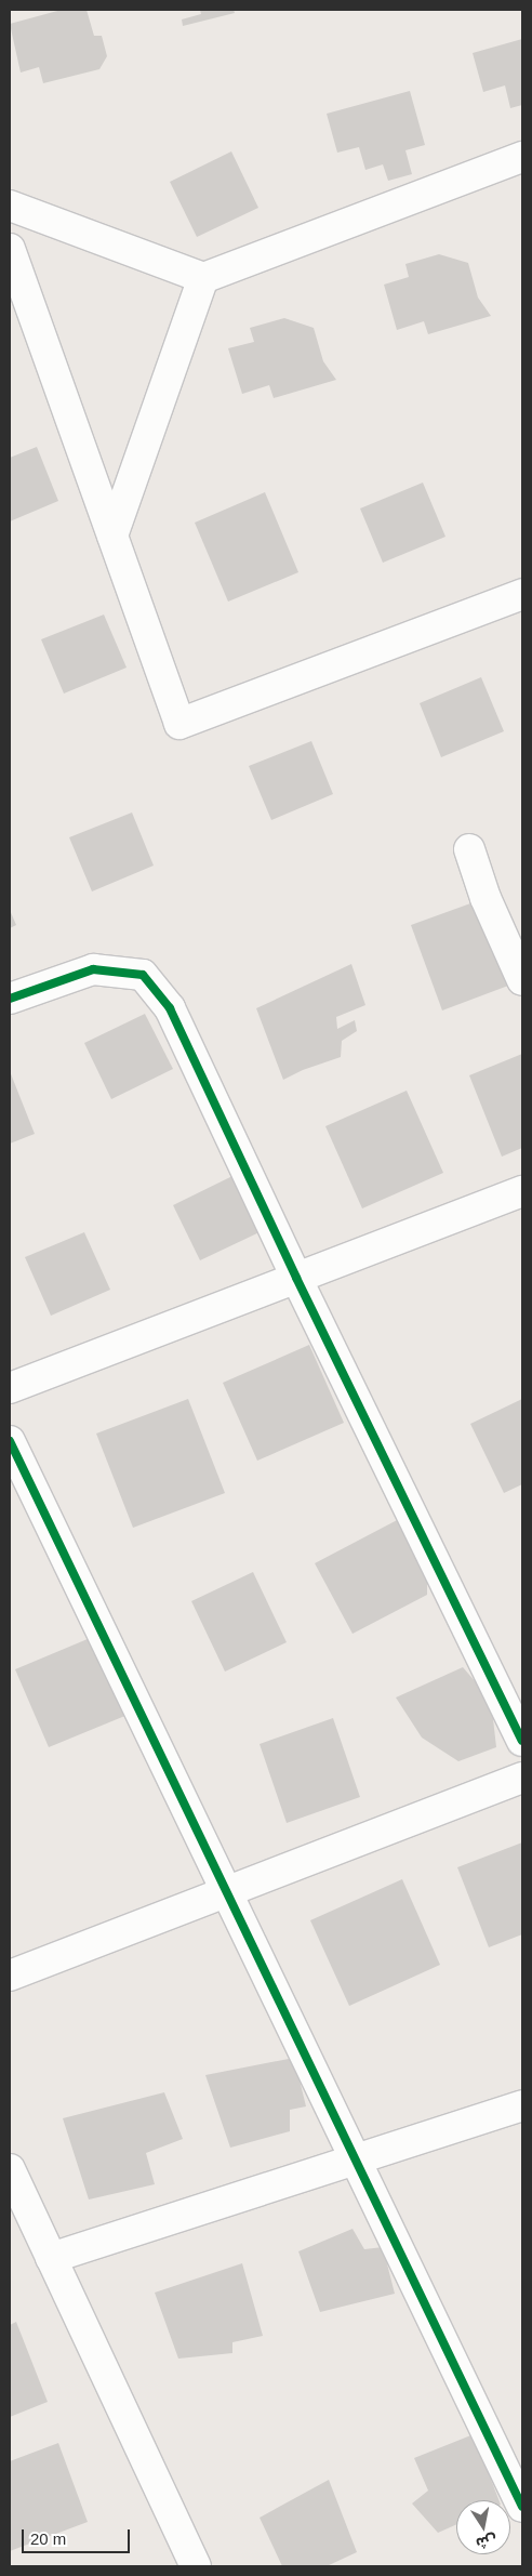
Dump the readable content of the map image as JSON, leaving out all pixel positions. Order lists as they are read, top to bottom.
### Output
{
  "scale_bar": "20 m",
  "north": "bottom"
}
